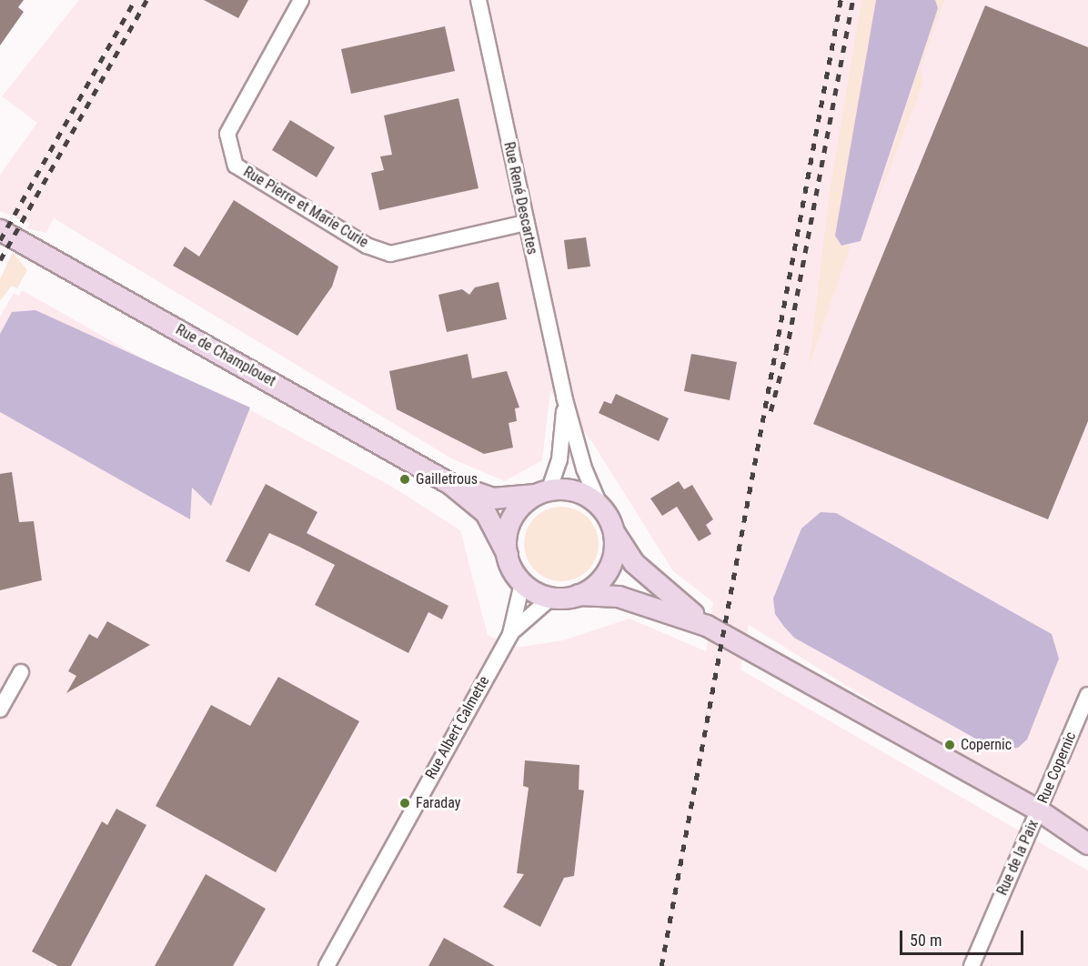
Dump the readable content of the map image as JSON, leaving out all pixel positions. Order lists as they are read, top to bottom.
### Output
{
  "streets": {
    "street": [
      "Rue René Descartes",
      "Rue Pierre et Marie Curie",
      "Rue de Champlouet",
      "Rue Albert Calmette",
      "Rue Copernic",
      "Rue de la Paix"
    ]
  },
  "crossings": [
    ["Rue René Descartes", "Rue Pierre et Marie Curie"],
    ["Rue René Descartes", "Rue de Champlouet"],
    ["Rue René Descartes", "Rue Albert Calmette"],
    ["Rue de Champlouet", "Rue Albert Calmette"],
    ["Rue Copernic", "Rue de la Paix"]
  ],
  "places": ["Gailletrous", "Copernic", "Faraday"],
  "scale_bar": "50 m"
}
